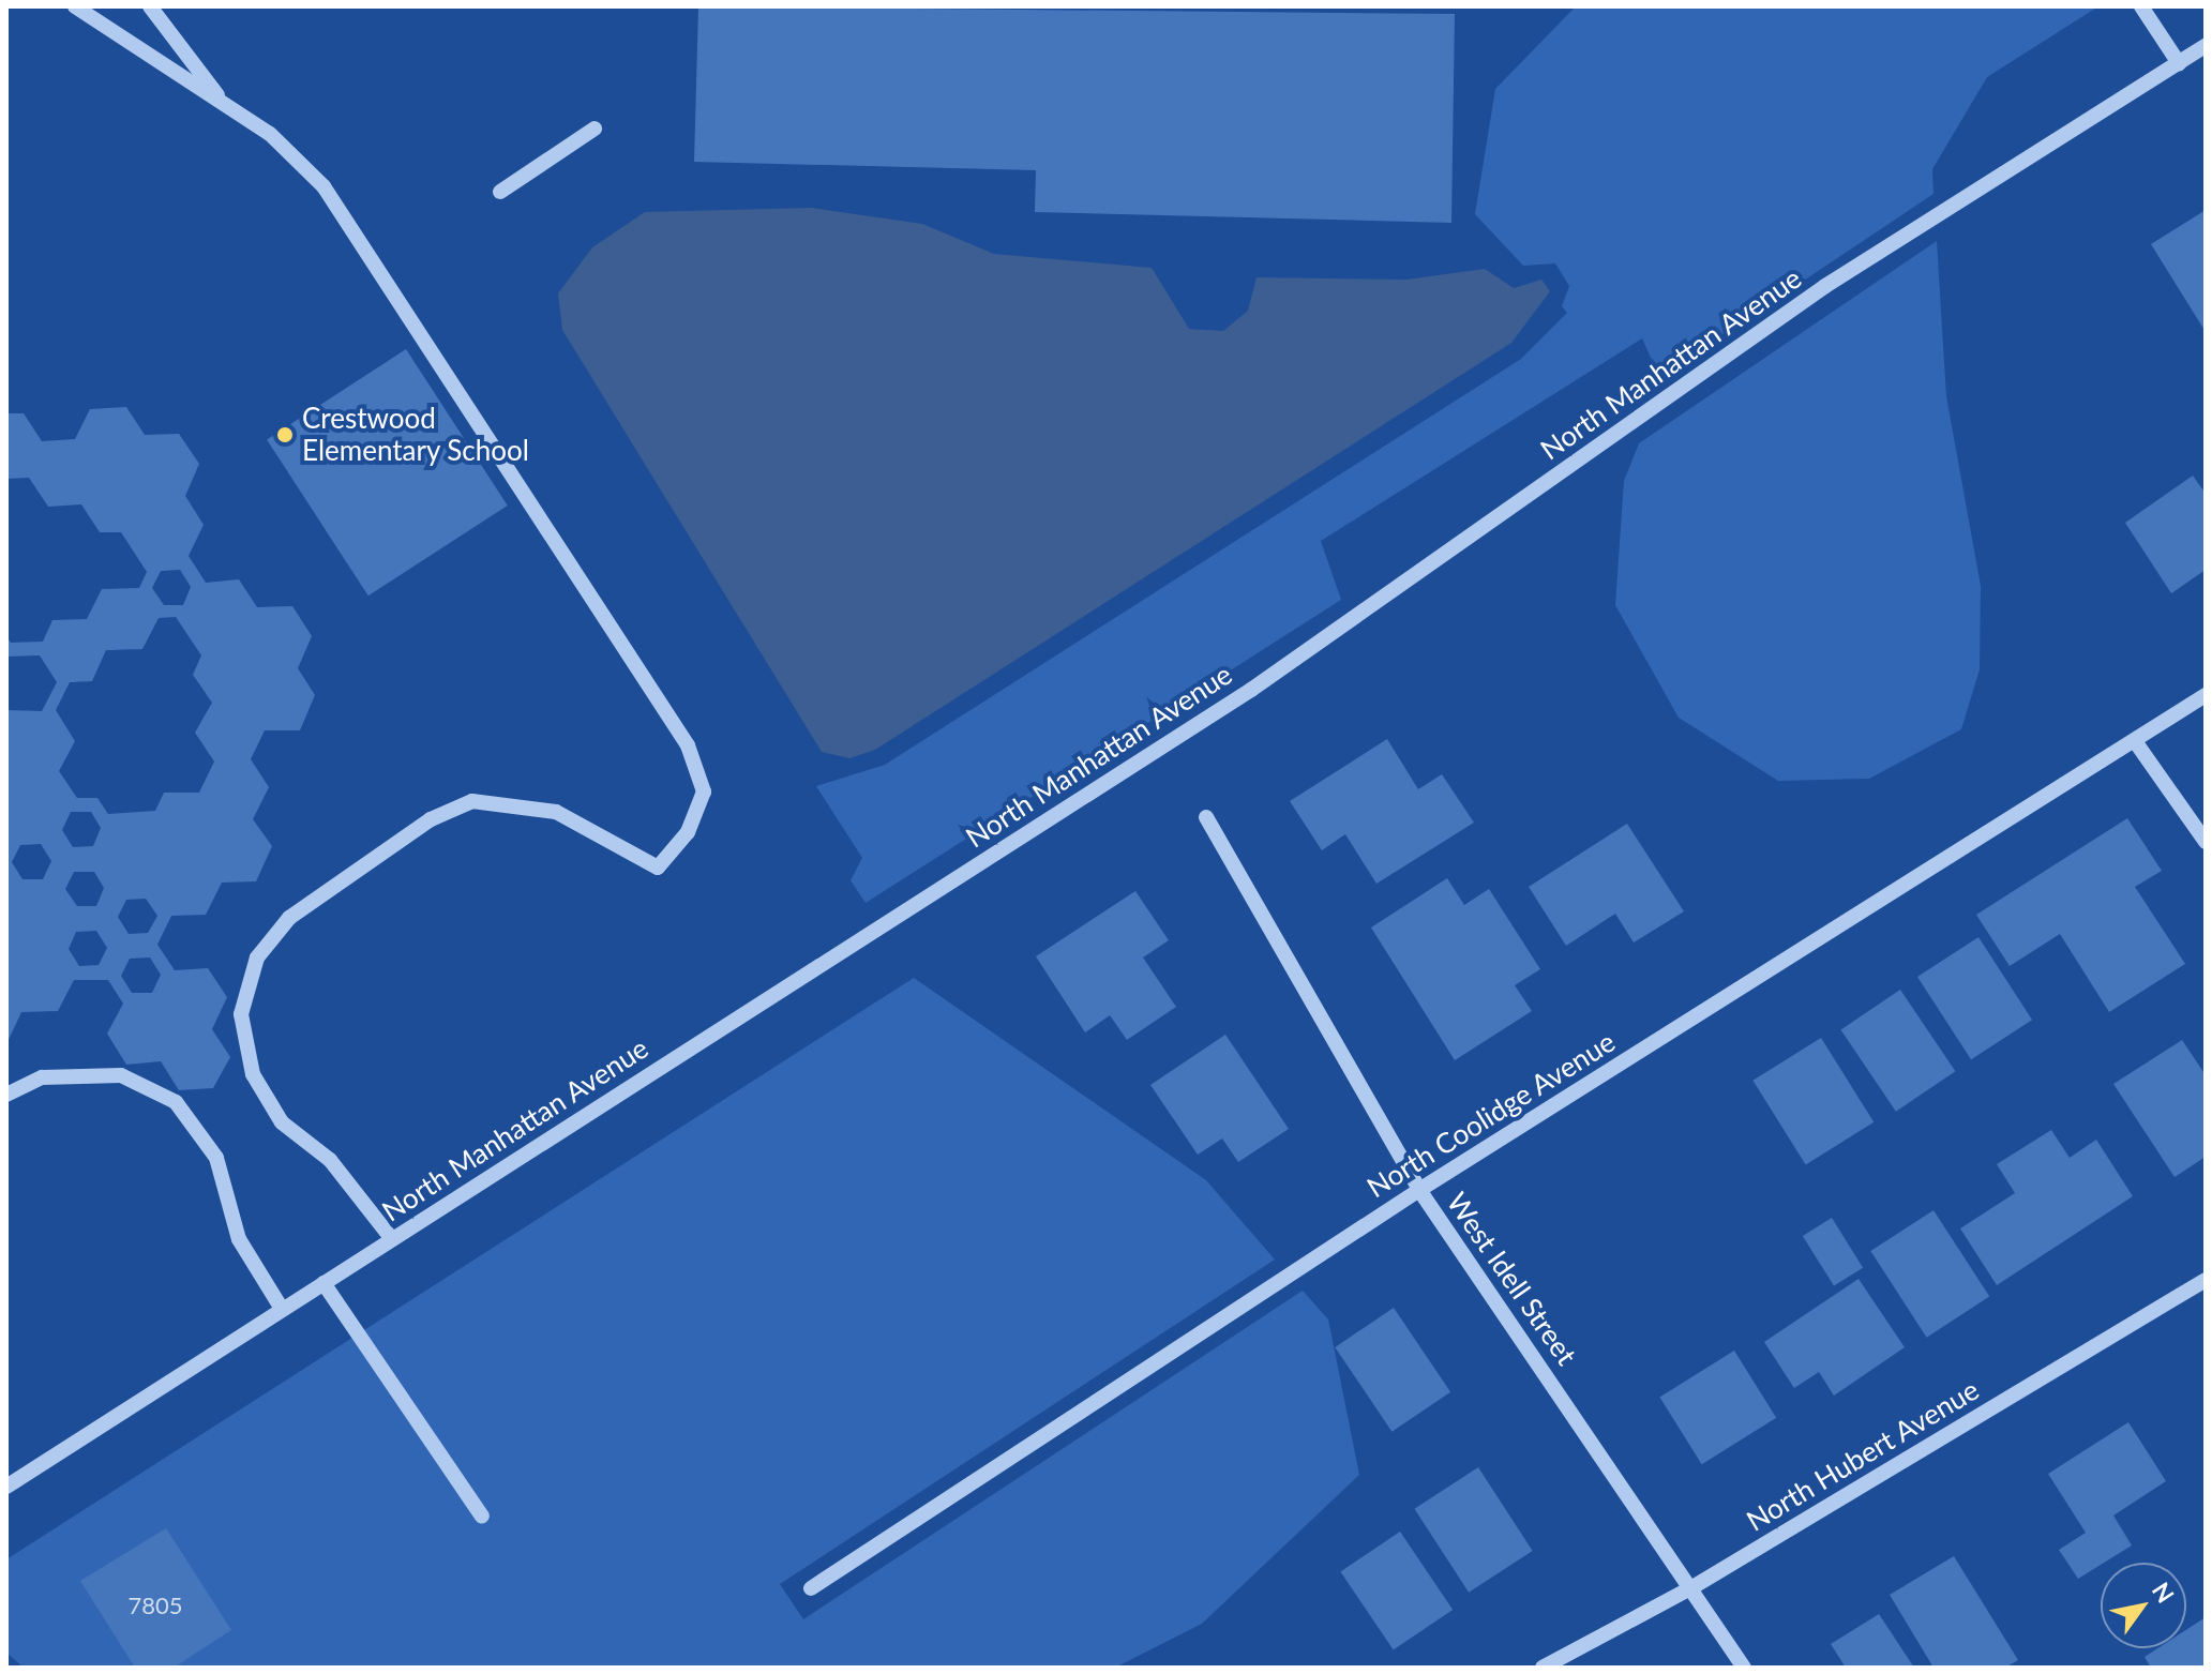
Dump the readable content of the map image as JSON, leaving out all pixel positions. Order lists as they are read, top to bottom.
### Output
{
  "streets": {
    "street": [
      "North Manhattan Avenue",
      "North Coolidge Avenue",
      "West Idell Street",
      "North Hubert Avenue"
    ]
  },
  "crossings": [
    ["North Coolidge Avenue", "West Idell Street"],
    ["West Idell Street", "North Hubert Avenue"]
  ],
  "places": ["Crestwood Elementary School"],
  "house_numbers": ["7805"],
  "north": "top right"
}
